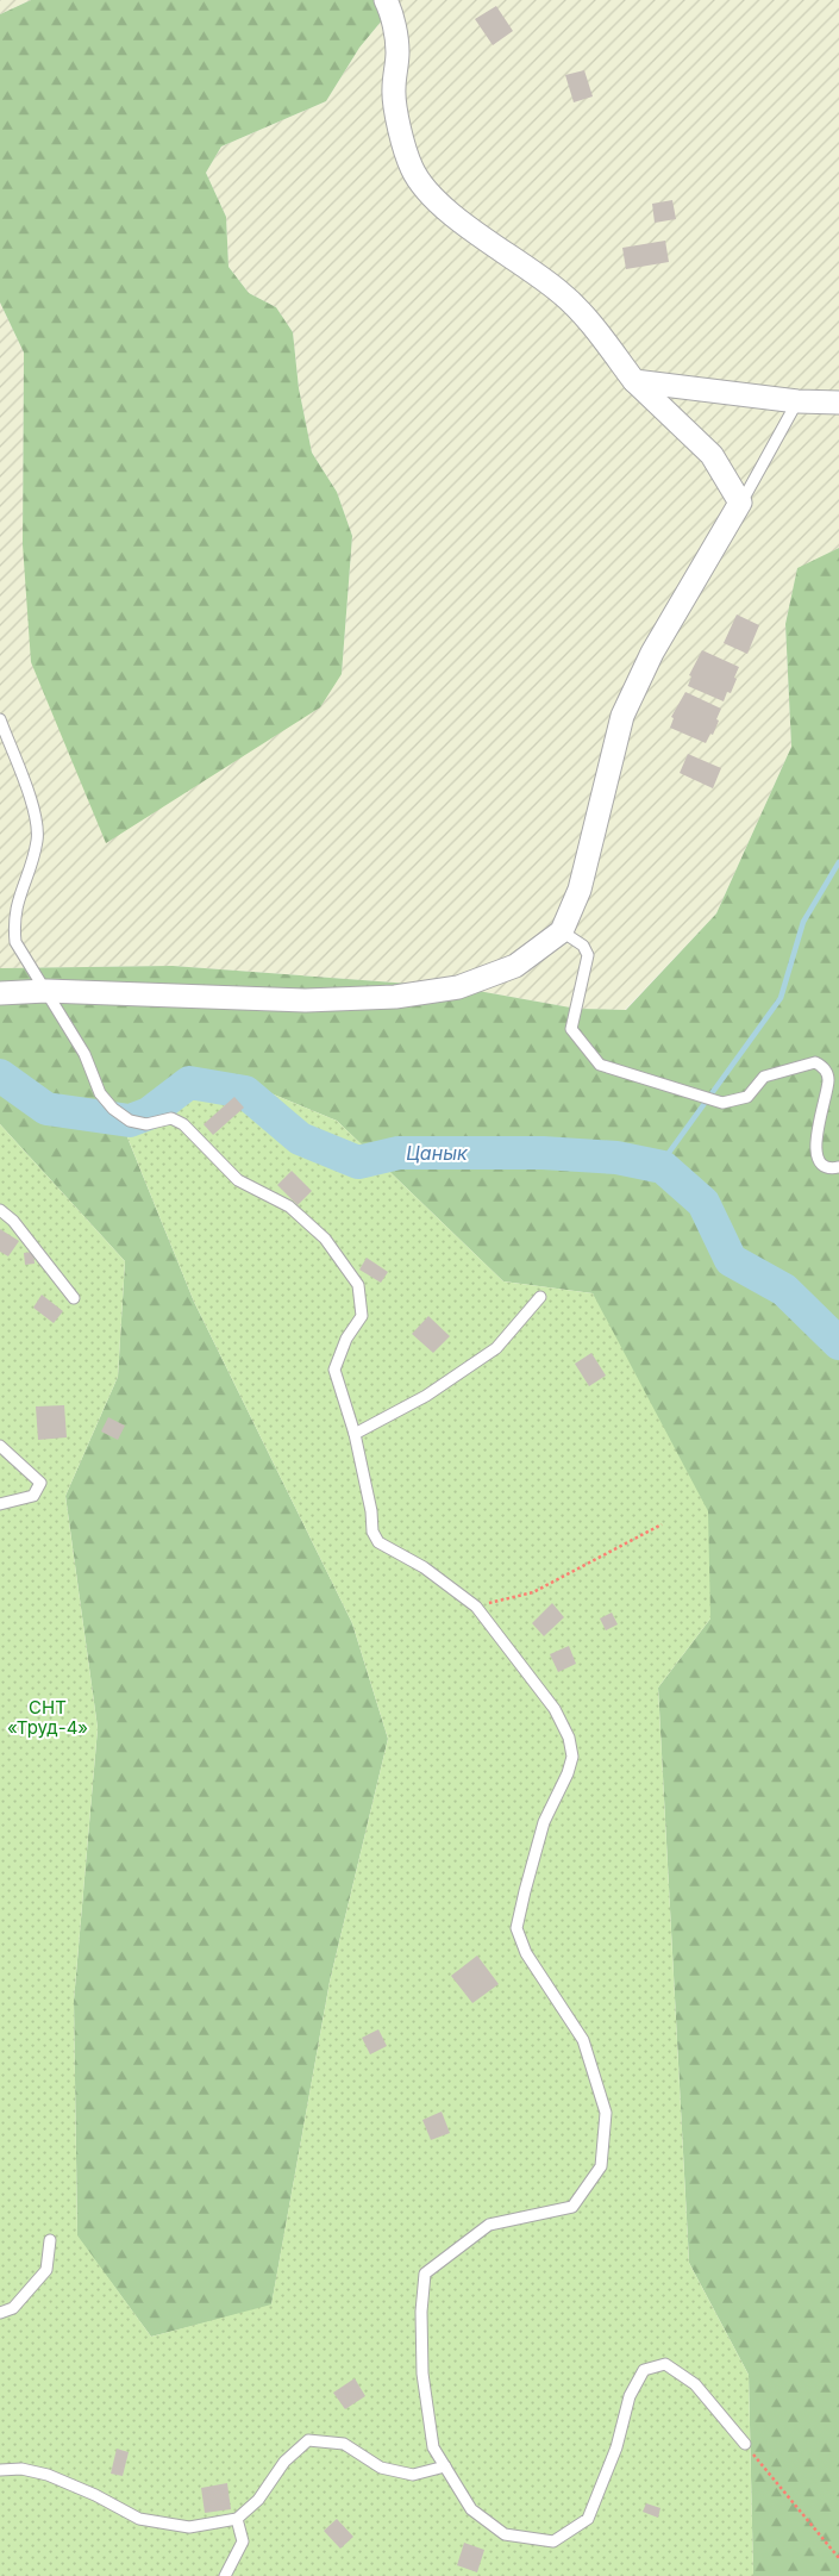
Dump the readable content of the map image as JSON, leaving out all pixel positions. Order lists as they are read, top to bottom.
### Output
{
  "water": ["Цанык"],
  "parks": ["СНТ «Труд-4»"]
}
